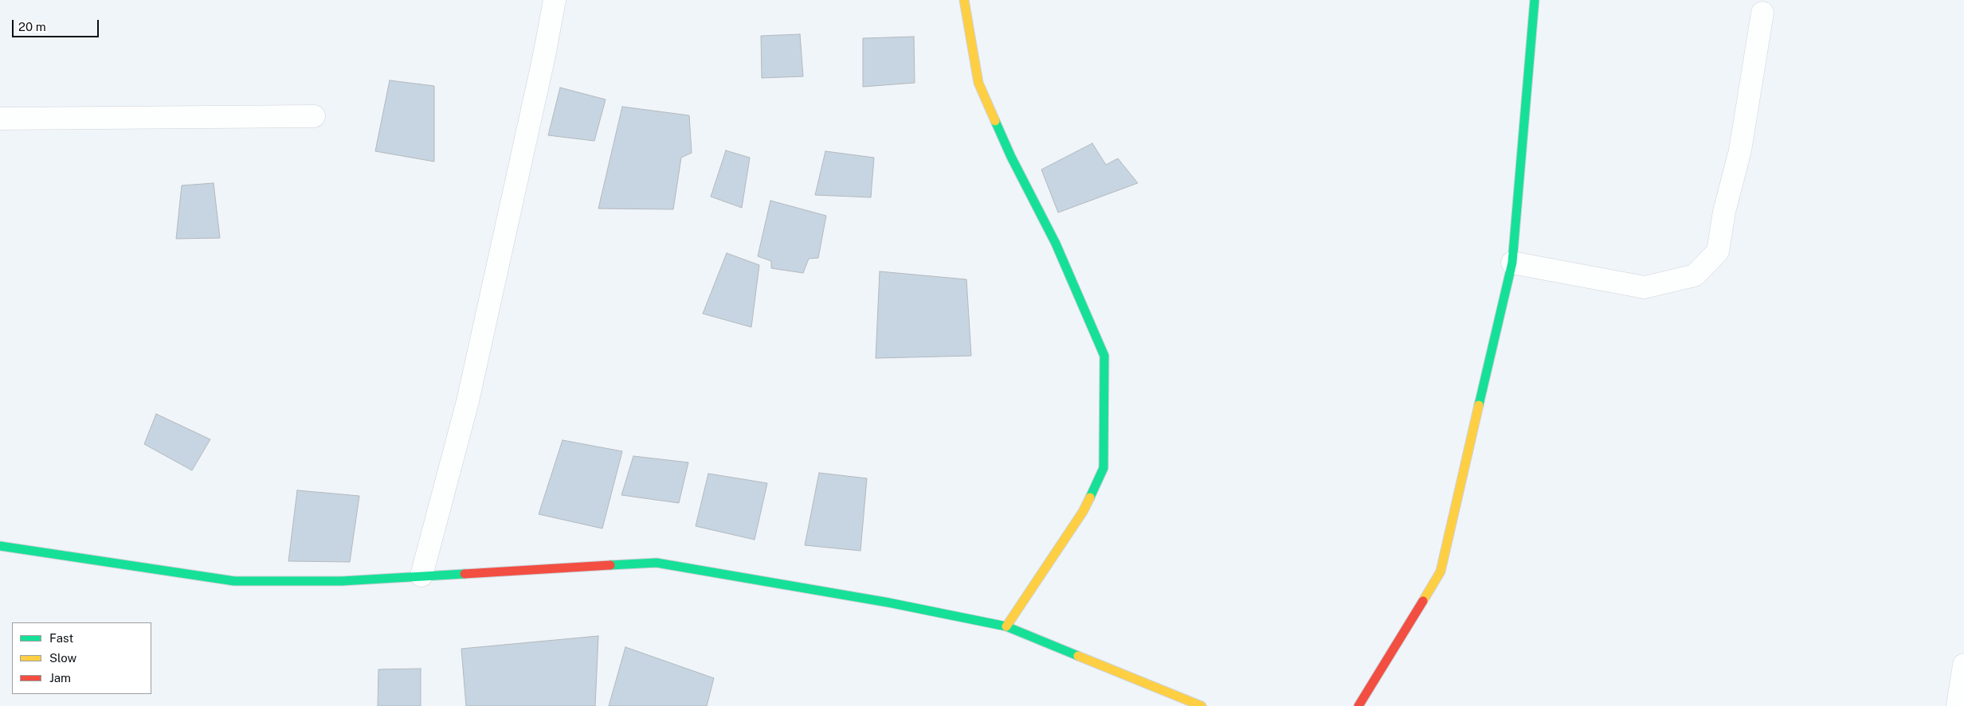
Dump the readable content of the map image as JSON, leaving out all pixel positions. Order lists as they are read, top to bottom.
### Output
{
  "legend": ["Fast", "Slow", "Jam"],
  "scale_bar": "20 m"
}
